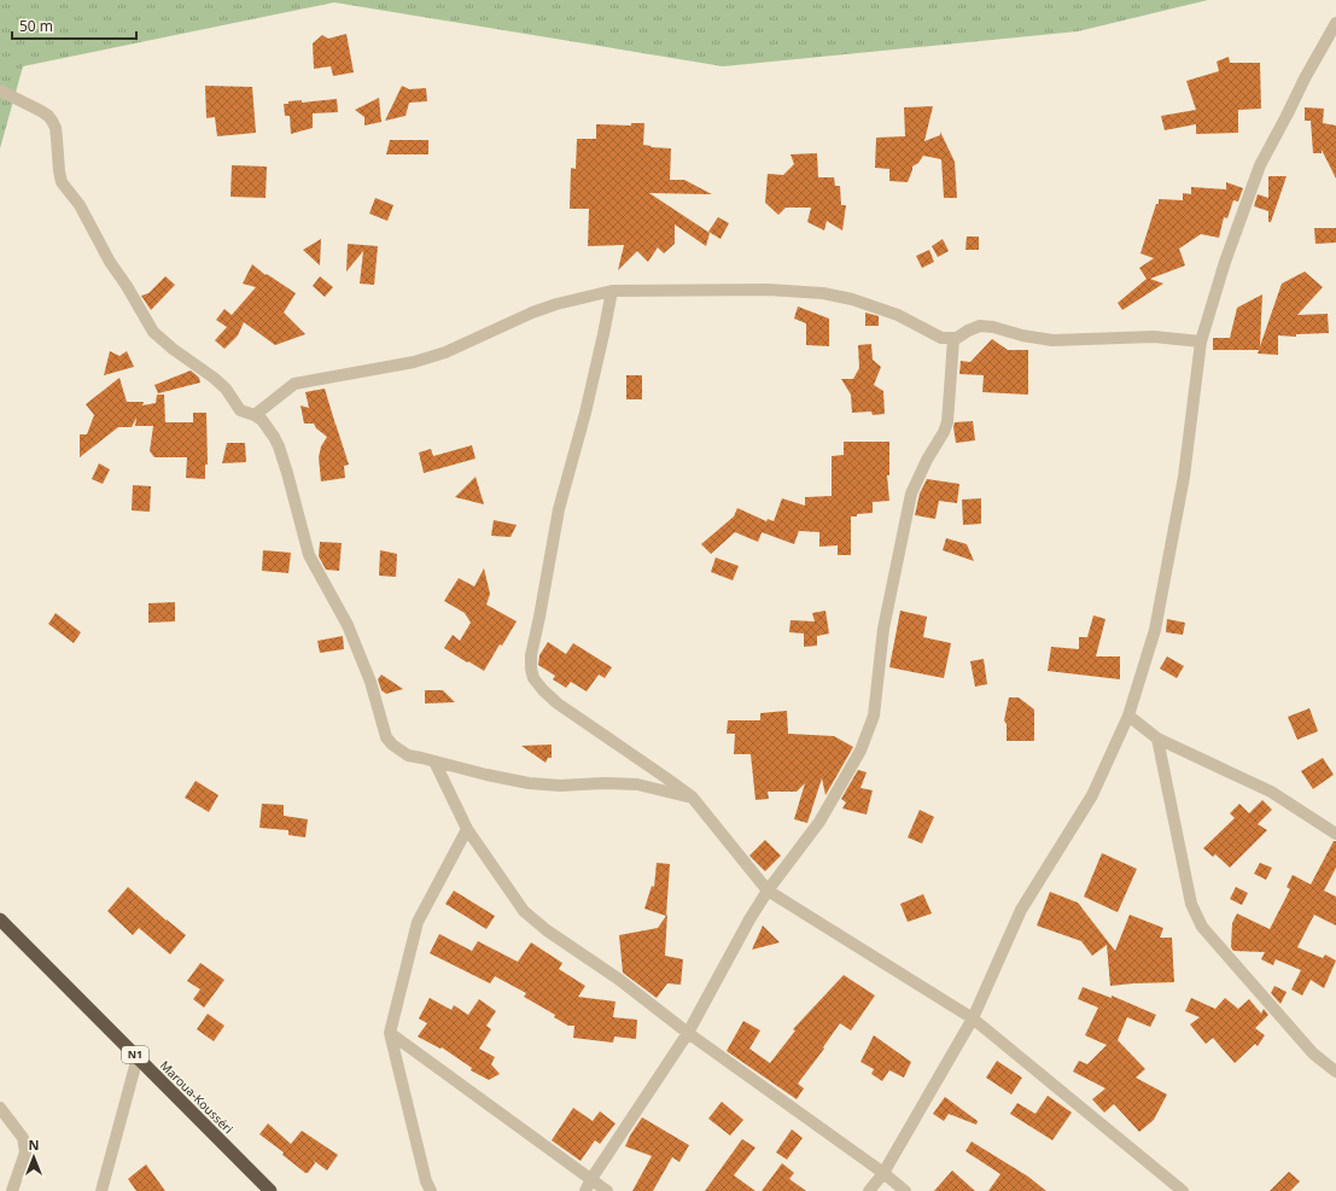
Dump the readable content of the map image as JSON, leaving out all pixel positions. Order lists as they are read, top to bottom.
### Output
{
  "streets": {
    "highway": ["N1", "Maroua-Kousséri"]
  },
  "scale_bar": "50 m",
  "north": "top"
}
